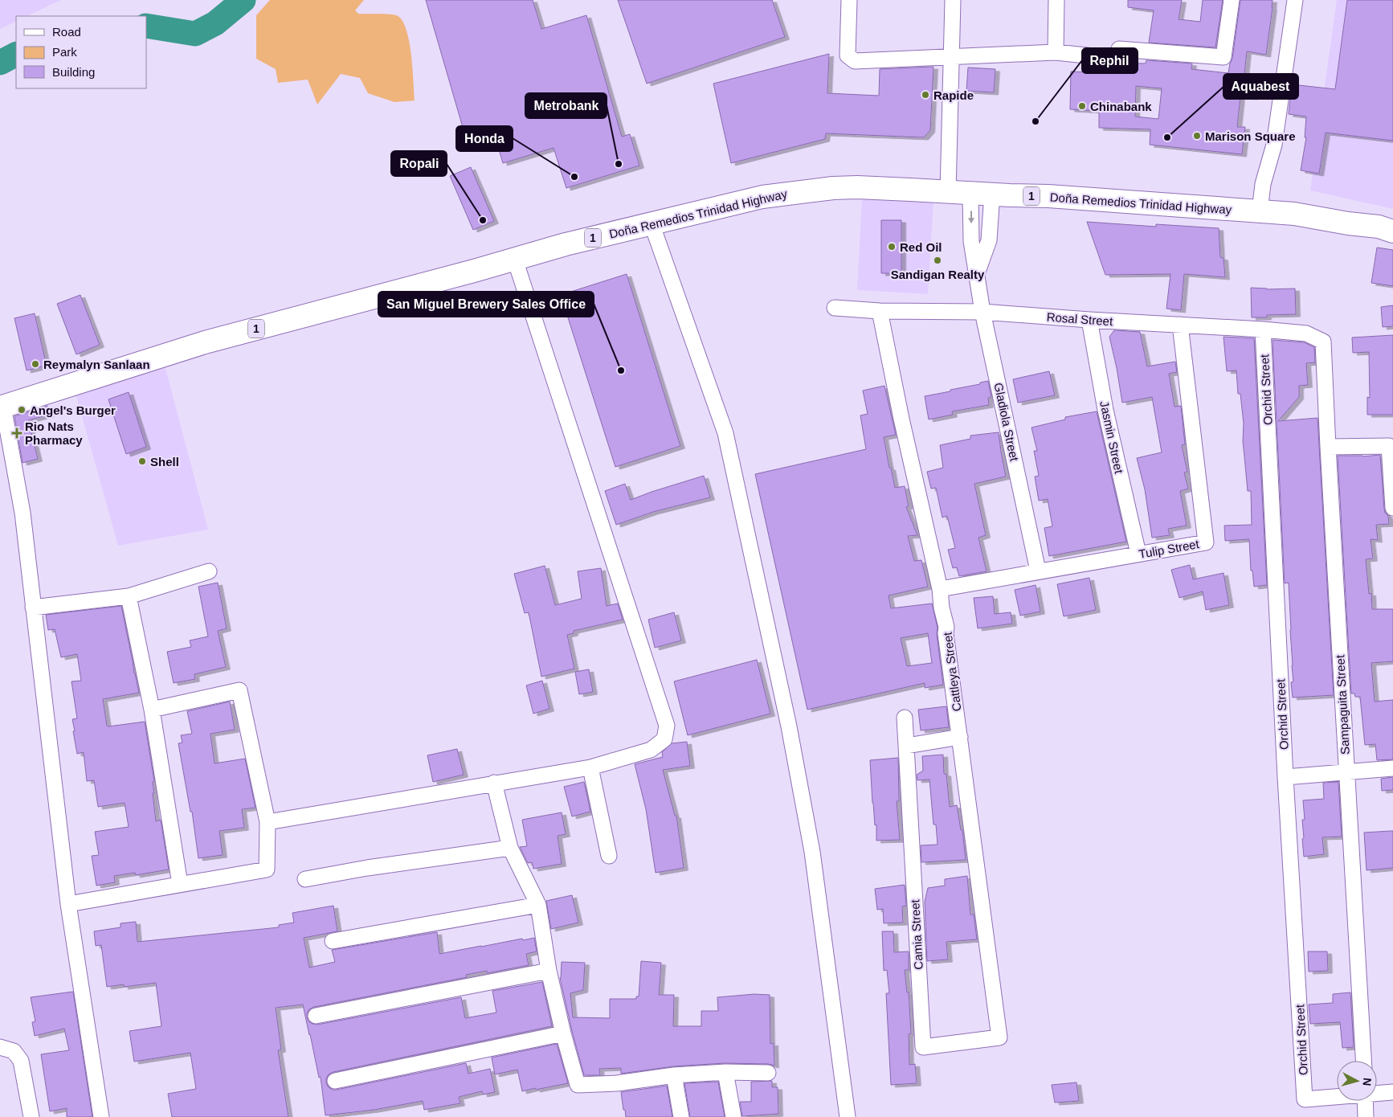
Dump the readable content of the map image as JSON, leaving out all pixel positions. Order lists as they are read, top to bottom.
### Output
{
  "streets": {
    "highway": ["1", "Doña Remedios Trinidad Highway"],
    "street": [
      "Rosal Street",
      "Orchid Street",
      "Gladiola Street",
      "Jasmin Street",
      "Tulip Street",
      "Cattleya Street",
      "Sampaguita Street",
      "Camia Street"
    ]
  },
  "crossings": [
    ["Doña Remedios Trinidad Highway", "Gladiola Street"],
    ["Rosal Street", "Orchid Street"],
    ["Rosal Street", "Gladiola Street"],
    ["Rosal Street", "Jasmin Street"],
    ["Rosal Street", "Tulip Street"],
    ["Rosal Street", "Cattleya Street"],
    ["Rosal Street", "Sampaguita Street"],
    ["Gladiola Street", "Tulip Street"],
    ["Jasmin Street", "Tulip Street"],
    ["Tulip Street", "Cattleya Street"],
    ["Cattleya Street", "Camia Street"]
  ],
  "places": {
    "other": [
      "Rapide",
      "Chinabank",
      "Rephil",
      "Marison Square",
      "Aquabest",
      "Metrobank",
      "Honda",
      "Ropali",
      "Red Oil",
      "Sandigan Realty",
      "Reymalyn Sanlaan",
      "San Miguel Brewery Sales Office",
      "Angel's Burger",
      "Shell"
    ],
    "health": ["Rio Nats Pharmacy"]
  },
  "legend": ["Road", "Park", "Building"],
  "north": "right"
}
